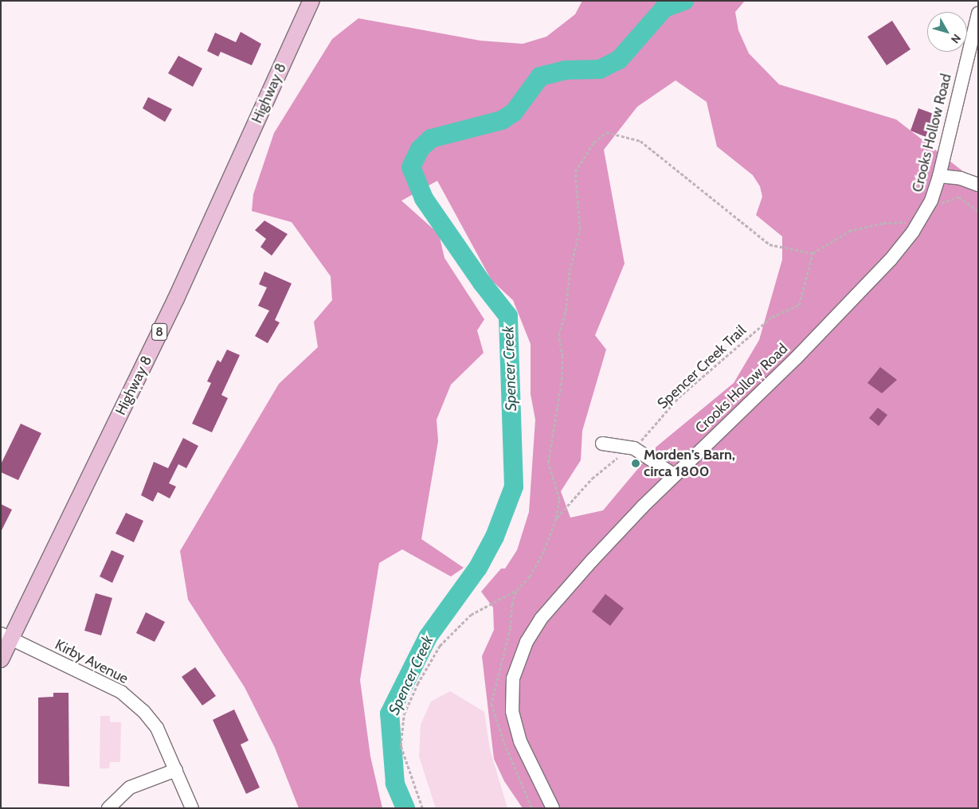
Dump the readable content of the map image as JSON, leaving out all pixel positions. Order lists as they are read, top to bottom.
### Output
{
  "streets": {
    "main road": ["Highway 8", "8"],
    "street": ["Crooks Hollow Road", "Kirby Avenue"],
    "path": ["Spencer Creek Trail"]
  },
  "crossings": [
    ["Highway 8", "Kirby Avenue"]
  ],
  "water": ["Spencer Creek"],
  "places": ["Morden's Barn, circa 1800"],
  "north": "bottom right"
}
